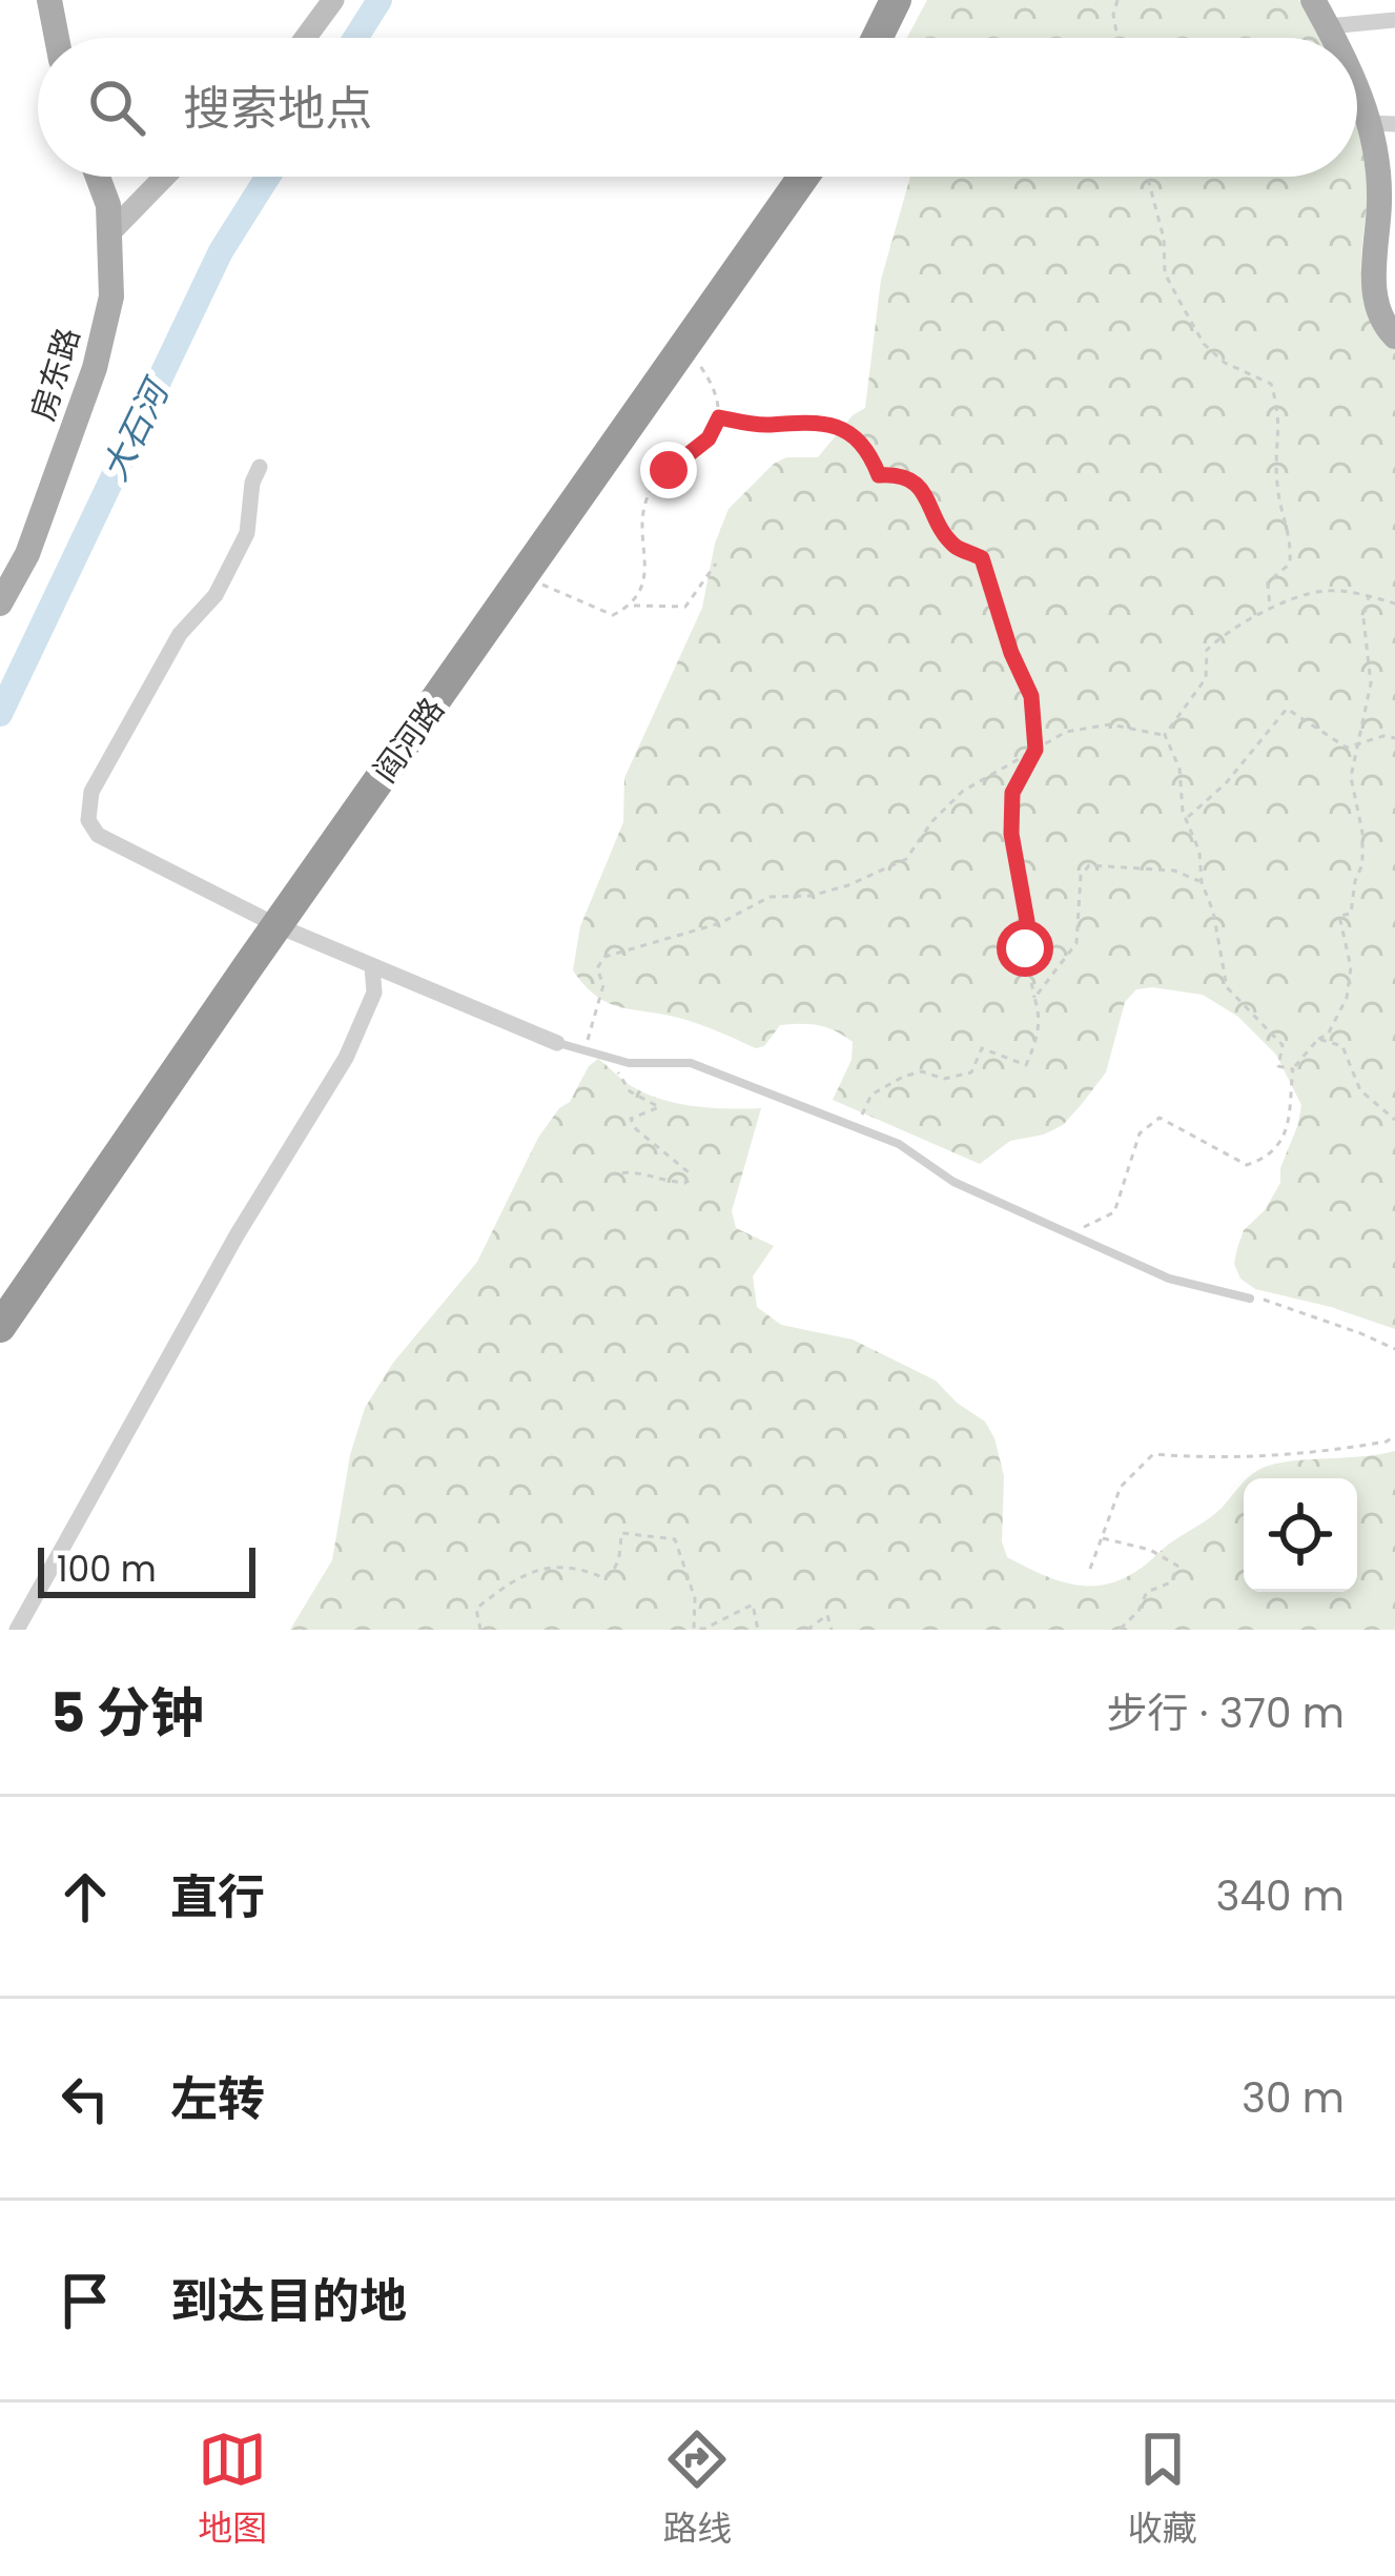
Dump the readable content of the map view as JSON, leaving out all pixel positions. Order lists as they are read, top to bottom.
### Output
{
  "streets": {
    "highway": ["阎河路"],
    "main road": ["房东路"]
  },
  "water": ["大石河"],
  "scale_bar": "100 m",
  "page": {
    "search": "搜索地点",
    "scale": "100 m",
    "heading": ["5 分钟", "步行 · 370 m"],
    "list": [
      ["直行", "340 m"],
      ["左转", "30 m"],
      "到达目的地"
    ],
    "nav": ["地图", "路线", "收藏"]
  }
}
